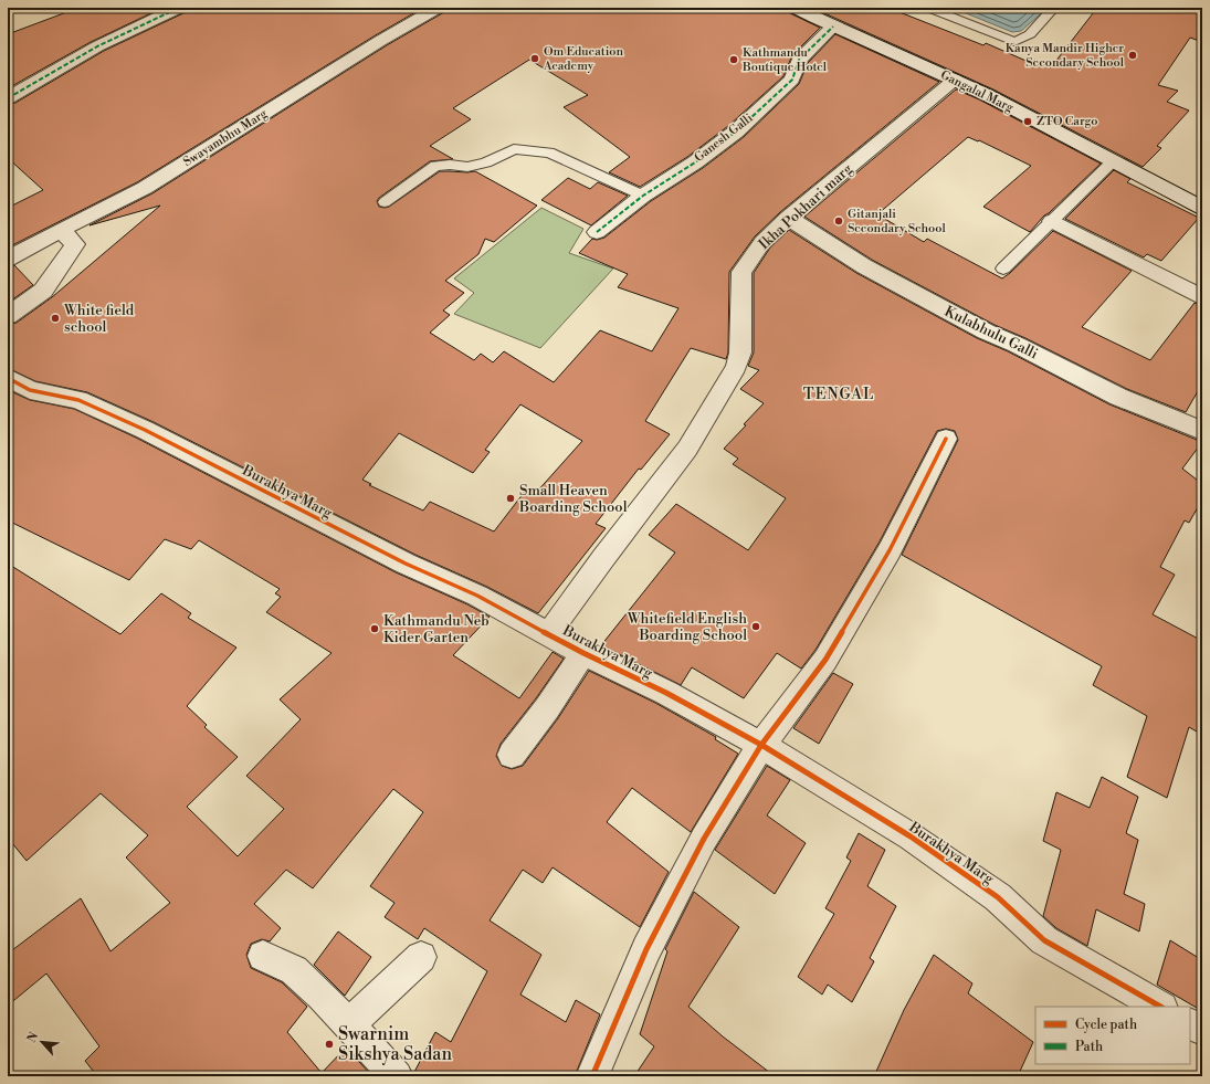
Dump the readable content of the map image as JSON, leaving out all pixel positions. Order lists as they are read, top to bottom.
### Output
{
  "streets": {
    "street": [
      "Gangalal Marg",
      "Swayambhu Marg",
      "Ganesh Galli",
      "Ikha Pokhari marg",
      "Kulabhulu Galli",
      "Burakhya Marg"
    ]
  },
  "crossings": [
    ["Gangalal Marg", "Ganesh Galli"],
    ["Gangalal Marg", "Ikha Pokhari marg"],
    ["Ikha Pokhari marg", "Kulabhulu Galli"],
    ["Ikha Pokhari marg", "Burakhya Marg"]
  ],
  "districts": ["TENGAL"],
  "places": [
    "Kanya Mandir Higher Secondary School",
    "Om Education Academy",
    "Kathmandu Boutique Hotel",
    "ZTO Cargo",
    "Gitanjali Secondary School",
    "White field school",
    "Small Heaven Boarding School",
    "Whitefield English Boarding School",
    "Kathmandu Neb Kider Garten",
    "Swarnim Sikshya Sadan"
  ],
  "legend": ["Cycle path", "Path"],
  "north": "top left"
}
